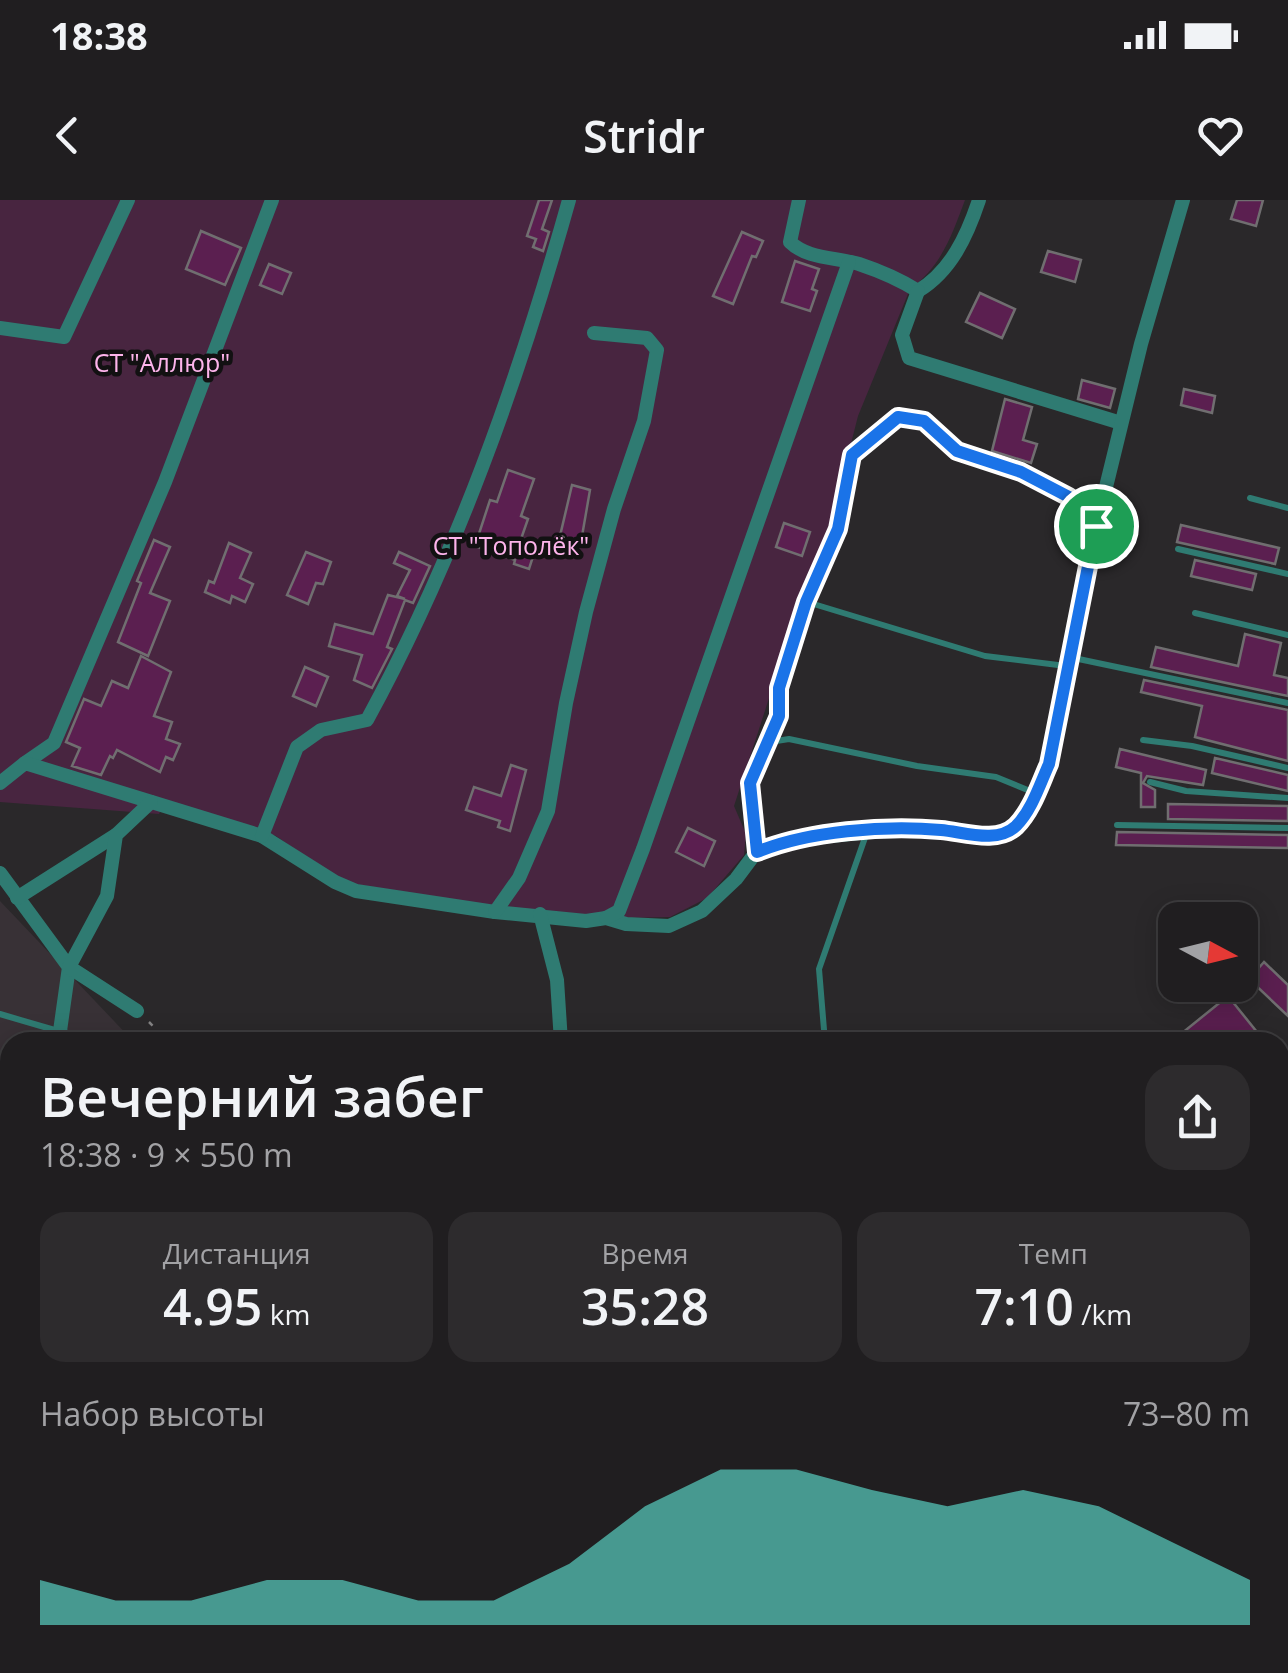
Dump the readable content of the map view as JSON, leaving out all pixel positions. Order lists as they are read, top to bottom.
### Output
{
  "parks": ["СТ \"Аллюр\"", "СТ \"Тополёк\""],
  "north": "right",
  "page": {
    "status": "18:38",
    "header": "Stridr",
    "heading": ["Вечерний забег", "18:38 · 9 × 550 m"],
    "stats": [
      ["Дистанция", "4.95 km"],
      ["Время", "35:28"],
      ["Темп", "7:10 /km"]
    ],
    "chart": ["Набор высоты", "73–80 m"]
  }
}
